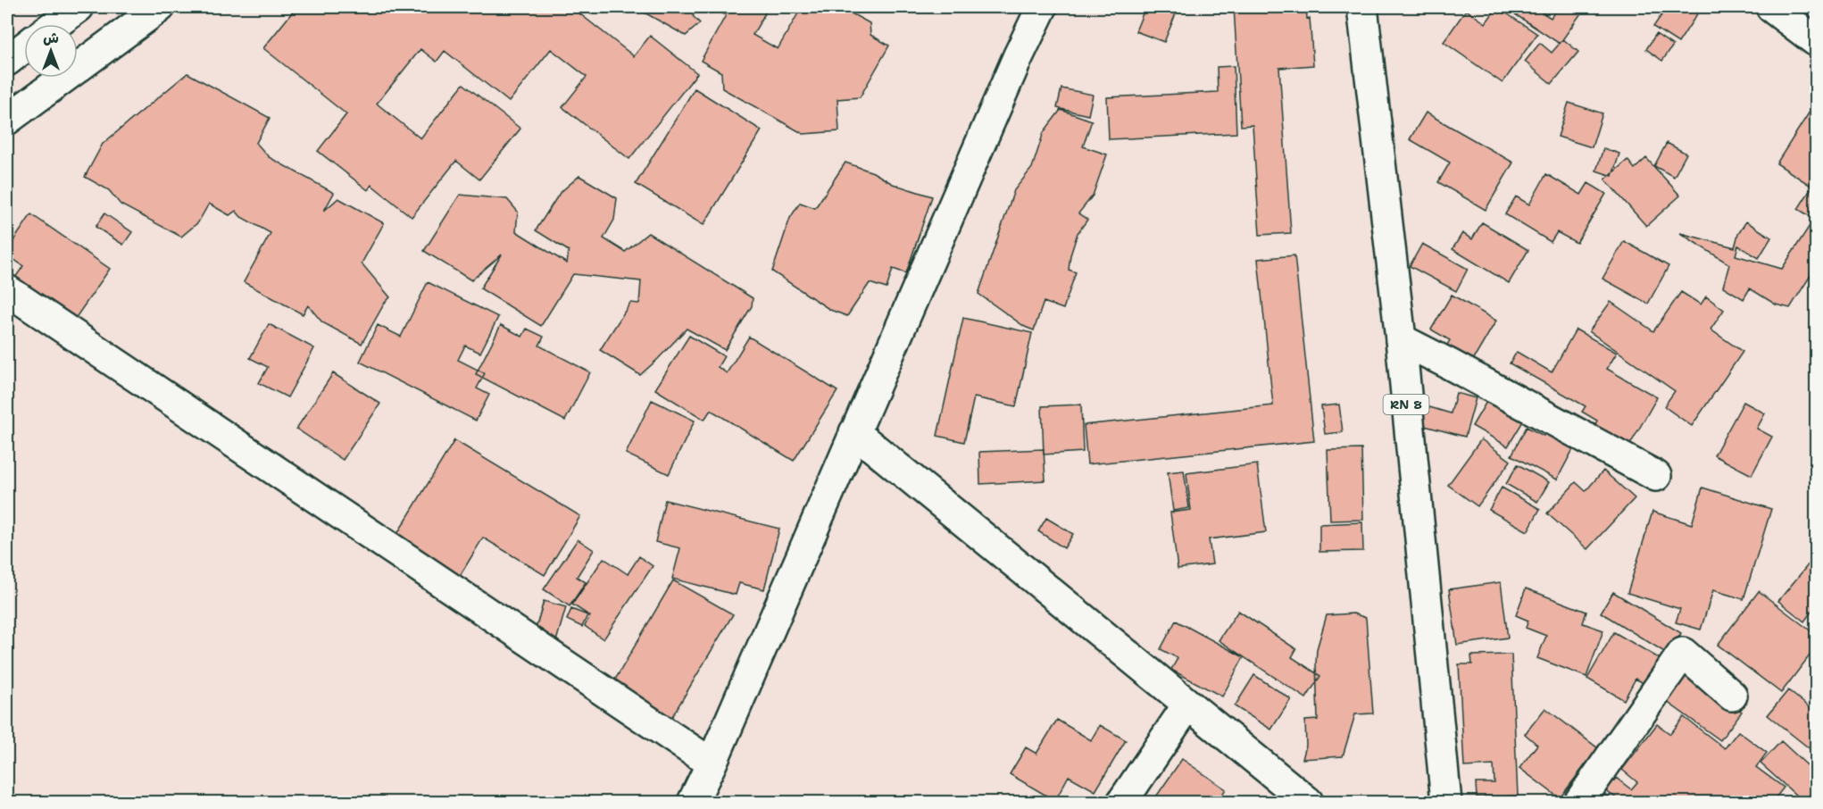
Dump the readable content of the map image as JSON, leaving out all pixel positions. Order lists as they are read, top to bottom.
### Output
{
  "streets": {
    "main road": ["RN 8"]
  },
  "north": "top"
}
